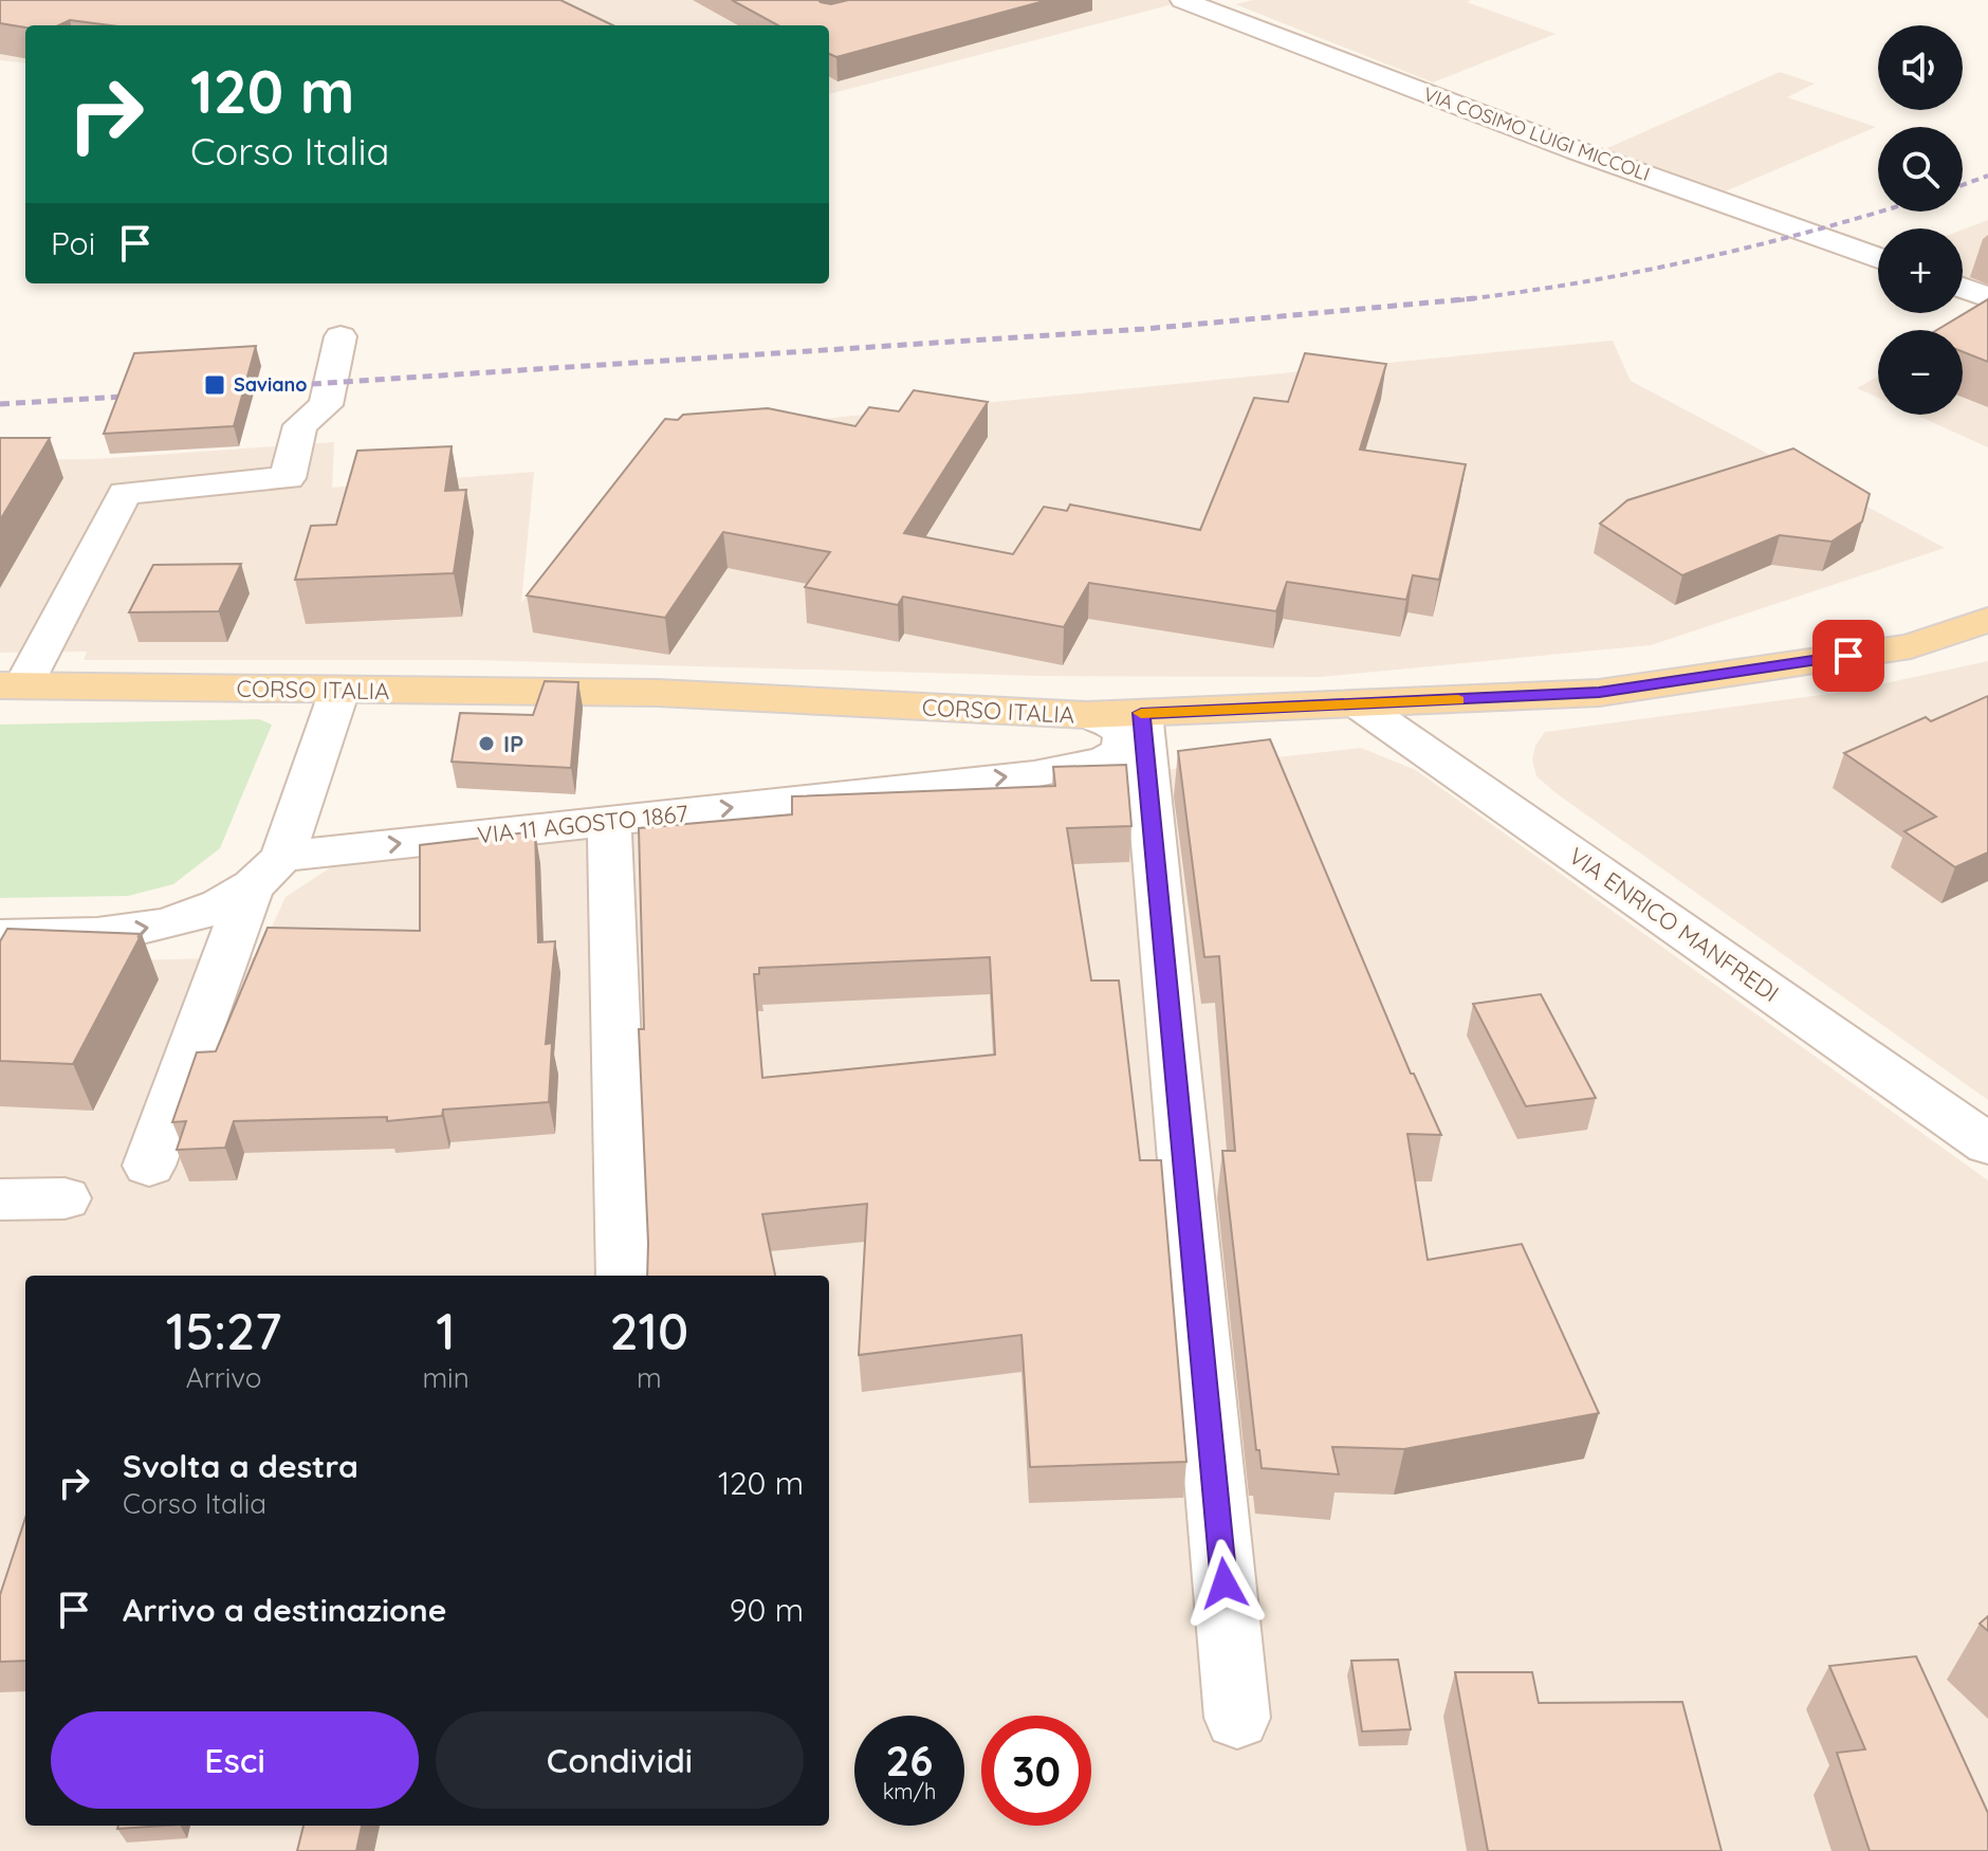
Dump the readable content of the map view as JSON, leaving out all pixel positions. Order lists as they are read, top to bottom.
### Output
{
  "streets": {
    "main road": ["CORSO ITALIA"],
    "street": ["VIA COSIMO LUIGI MICCOLI", "VIA 11 AGOSTO 1867", "VIA ENRICO MANFREDI"]
  },
  "crossings": [
    ["CORSO ITALIA", "VIA 11 AGOSTO 1867"],
    ["CORSO ITALIA", "VIA ENRICO MANFREDI"]
  ],
  "one_way": ["VIA 11 AGOSTO 1867"],
  "places": {
    "transit": ["Saviano"],
    "other": ["IP"]
  },
  "page": {
    "map_buttons": ["+", "−"],
    "turn": ["120 m", "Corso Italia"],
    "then": "Poi",
    "eta": [
      "15:27",
      "Arrivo",
      "1",
      "min",
      "210",
      "m"
    ],
    "list": [
      {
        "name": "Svolta a destra",
        "note": "Corso Italia",
        "value": "120 m"
      },
      {
        "name": "Arrivo a destinazione",
        "value": "90 m"
      }
    ],
    "buttons": ["Esci", "Condividi"],
    "speed": "26 km/h",
    "limit": "30"
  }
}
